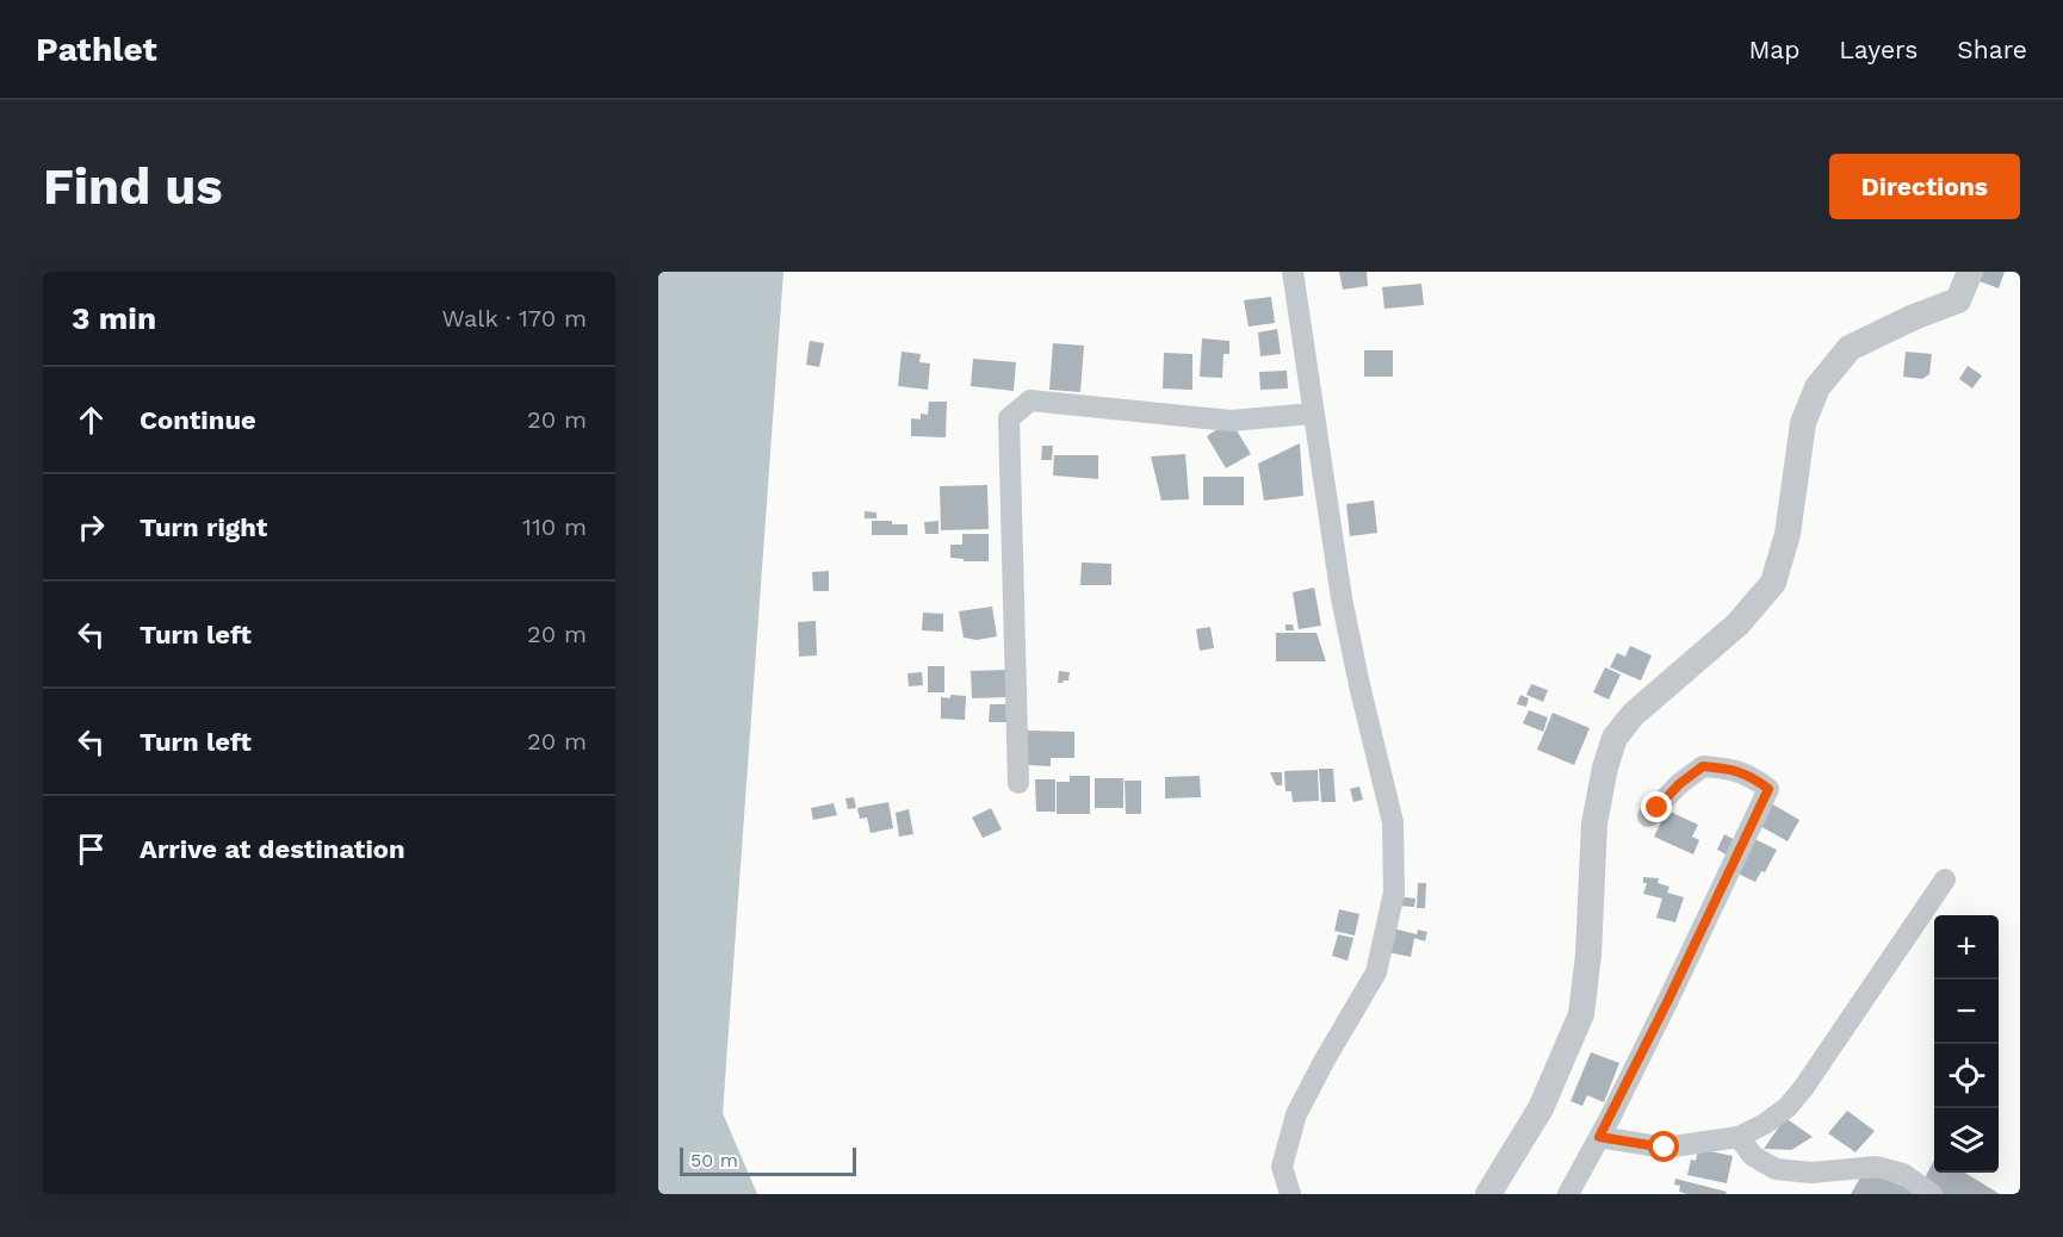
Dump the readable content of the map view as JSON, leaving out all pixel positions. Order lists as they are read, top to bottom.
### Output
{
  "scale_bar": "50 m",
  "page": {
    "header": "Pathlet",
    "nav": ["Map", "Layers", "Share"],
    "buttons": "Directions",
    "title": "Find us",
    "heading": ["3 min", "Walk · 170 m"],
    "list": [
      ["Continue", "20 m"],
      ["Turn right", "110 m"],
      ["Turn left", "20 m"],
      ["Turn left", "20 m"],
      "Arrive at destination"
    ],
    "map_buttons": ["+", "−"],
    "scale": "50 m"
  }
}
